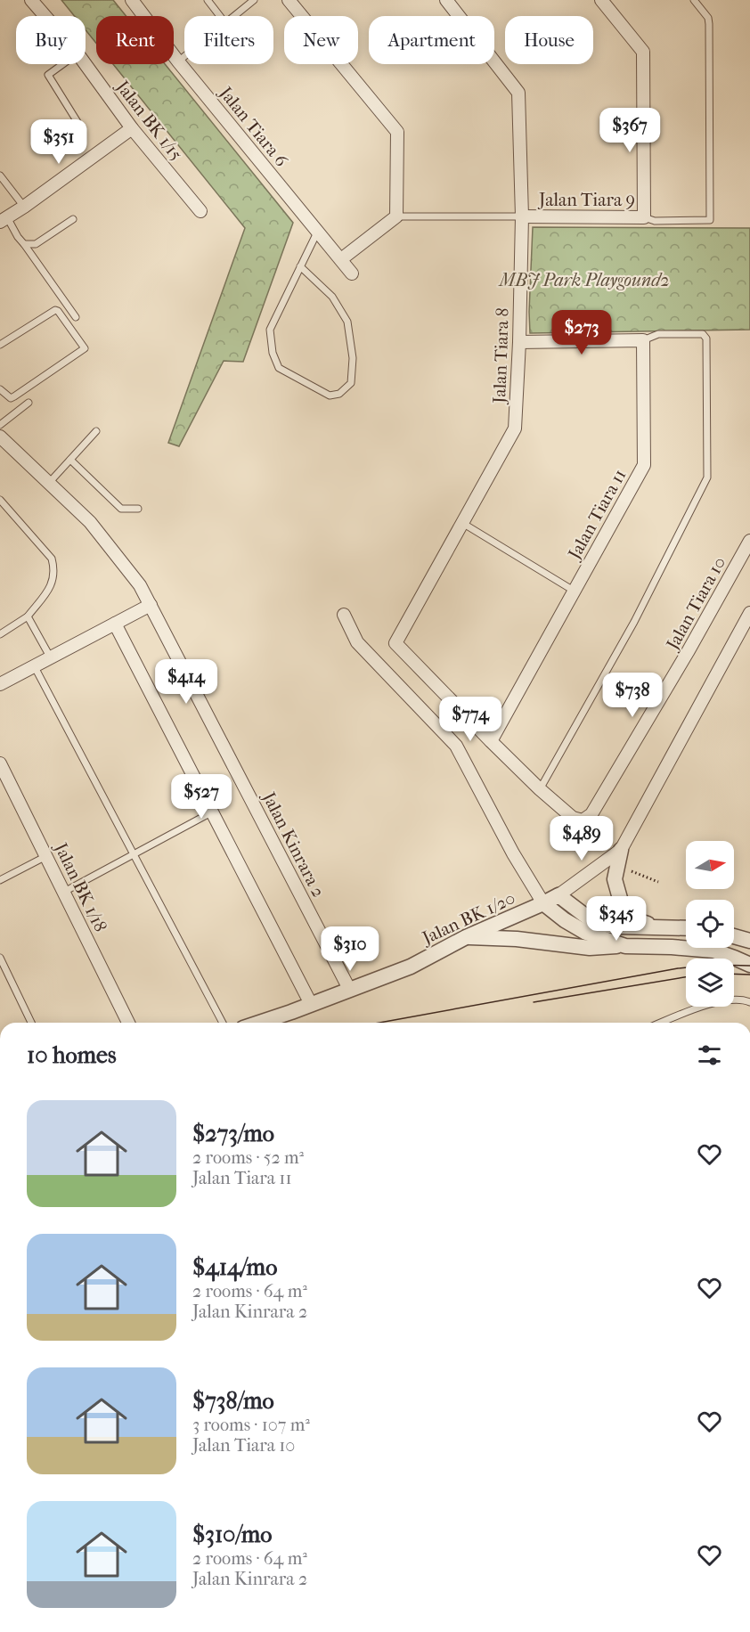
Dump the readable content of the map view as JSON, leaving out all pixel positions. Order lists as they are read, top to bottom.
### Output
{
  "streets": {
    "street": [
      "Jalan BK 1/15",
      "Jalan Tiara 6",
      "Jalan Tiara 9",
      "Jalan Tiara 8",
      "Jalan Tiara 11",
      "Jalan Tiara 10",
      "Jalan Kinrara 2",
      "Jalan BK 1/18",
      "Jalan BK 1/20"
    ]
  },
  "crossings": [
    ["Jalan Tiara 9", "Jalan Tiara 8"],
    ["Jalan Tiara 8", "Jalan Tiara 10"],
    ["Jalan Tiara 11", "Jalan Tiara 10"],
    ["Jalan Kinrara 2", "Jalan BK 1/20"]
  ],
  "parks": ["MBJ Park Playgound2"],
  "north": "right",
  "page": {
    "chip": [
      "Buy",
      "Rent",
      "Filters",
      "New",
      "Apartment",
      "House"
    ],
    "price": [
      "$367",
      "$351",
      "$273",
      "$414",
      "$738",
      "$774",
      "$527",
      "$489",
      "$345",
      "$310"
    ],
    "heading": "10 homes",
    "list": [
      {
        "name": "$273/mo",
        "note": "2 rooms · 52 m² · Jalan Tiara 11"
      },
      {
        "name": "$414/mo",
        "note": "2 rooms · 64 m² · Jalan Kinrara 2"
      },
      {
        "name": "$738/mo",
        "note": "3 rooms · 107 m² · Jalan Tiara 10"
      },
      {
        "name": "$310/mo",
        "note": "2 rooms · 64 m² · Jalan Kinrara 2"
      }
    ]
  }
}
